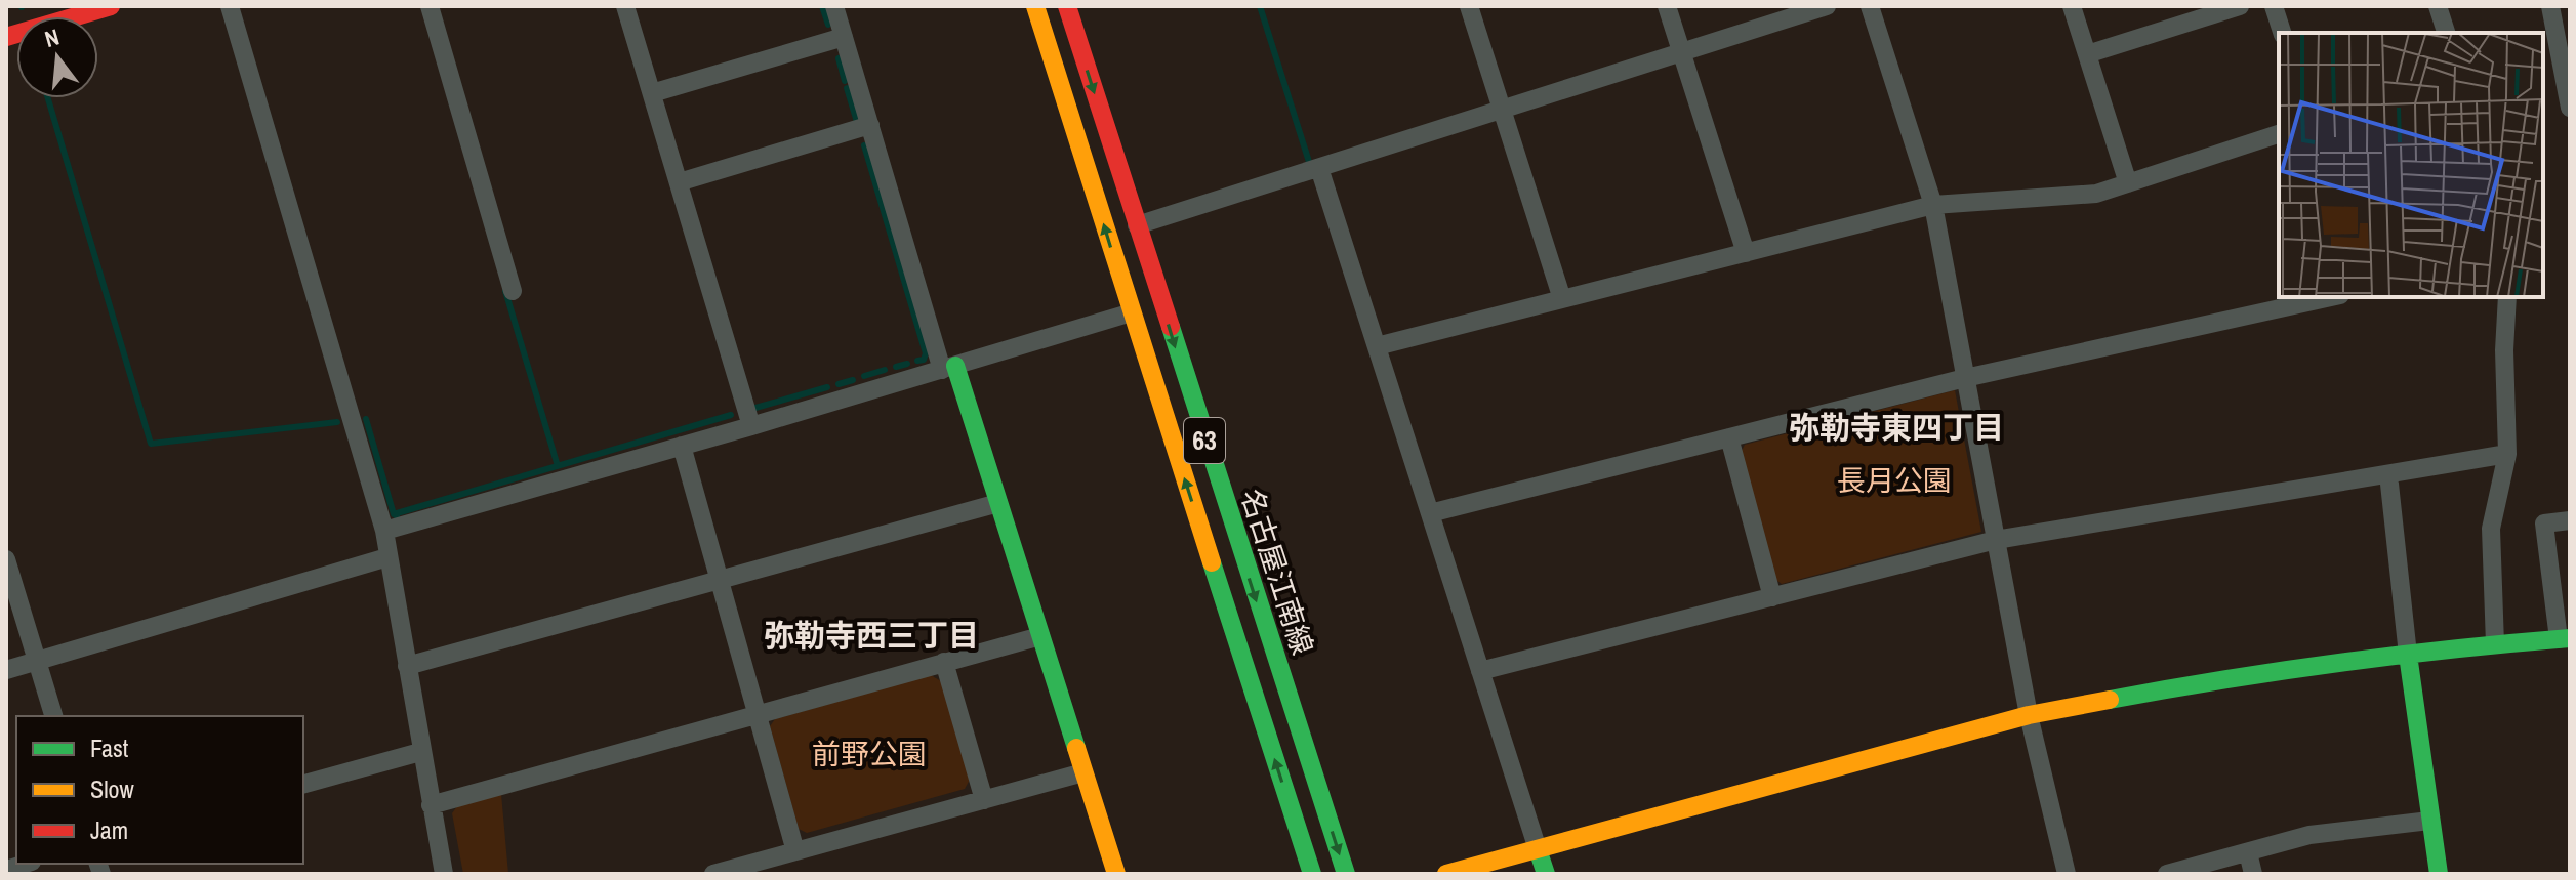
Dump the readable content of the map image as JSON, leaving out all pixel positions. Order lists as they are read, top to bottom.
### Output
{
  "streets": {
    "street": ["63", "名古屋江南線"]
  },
  "districts": ["弥勒寺東四丁目", "弥勒寺西三丁目"],
  "parks": ["長月公園", "前野公園"],
  "legend": ["Fast", "Slow", "Jam"],
  "north": "top"
}
